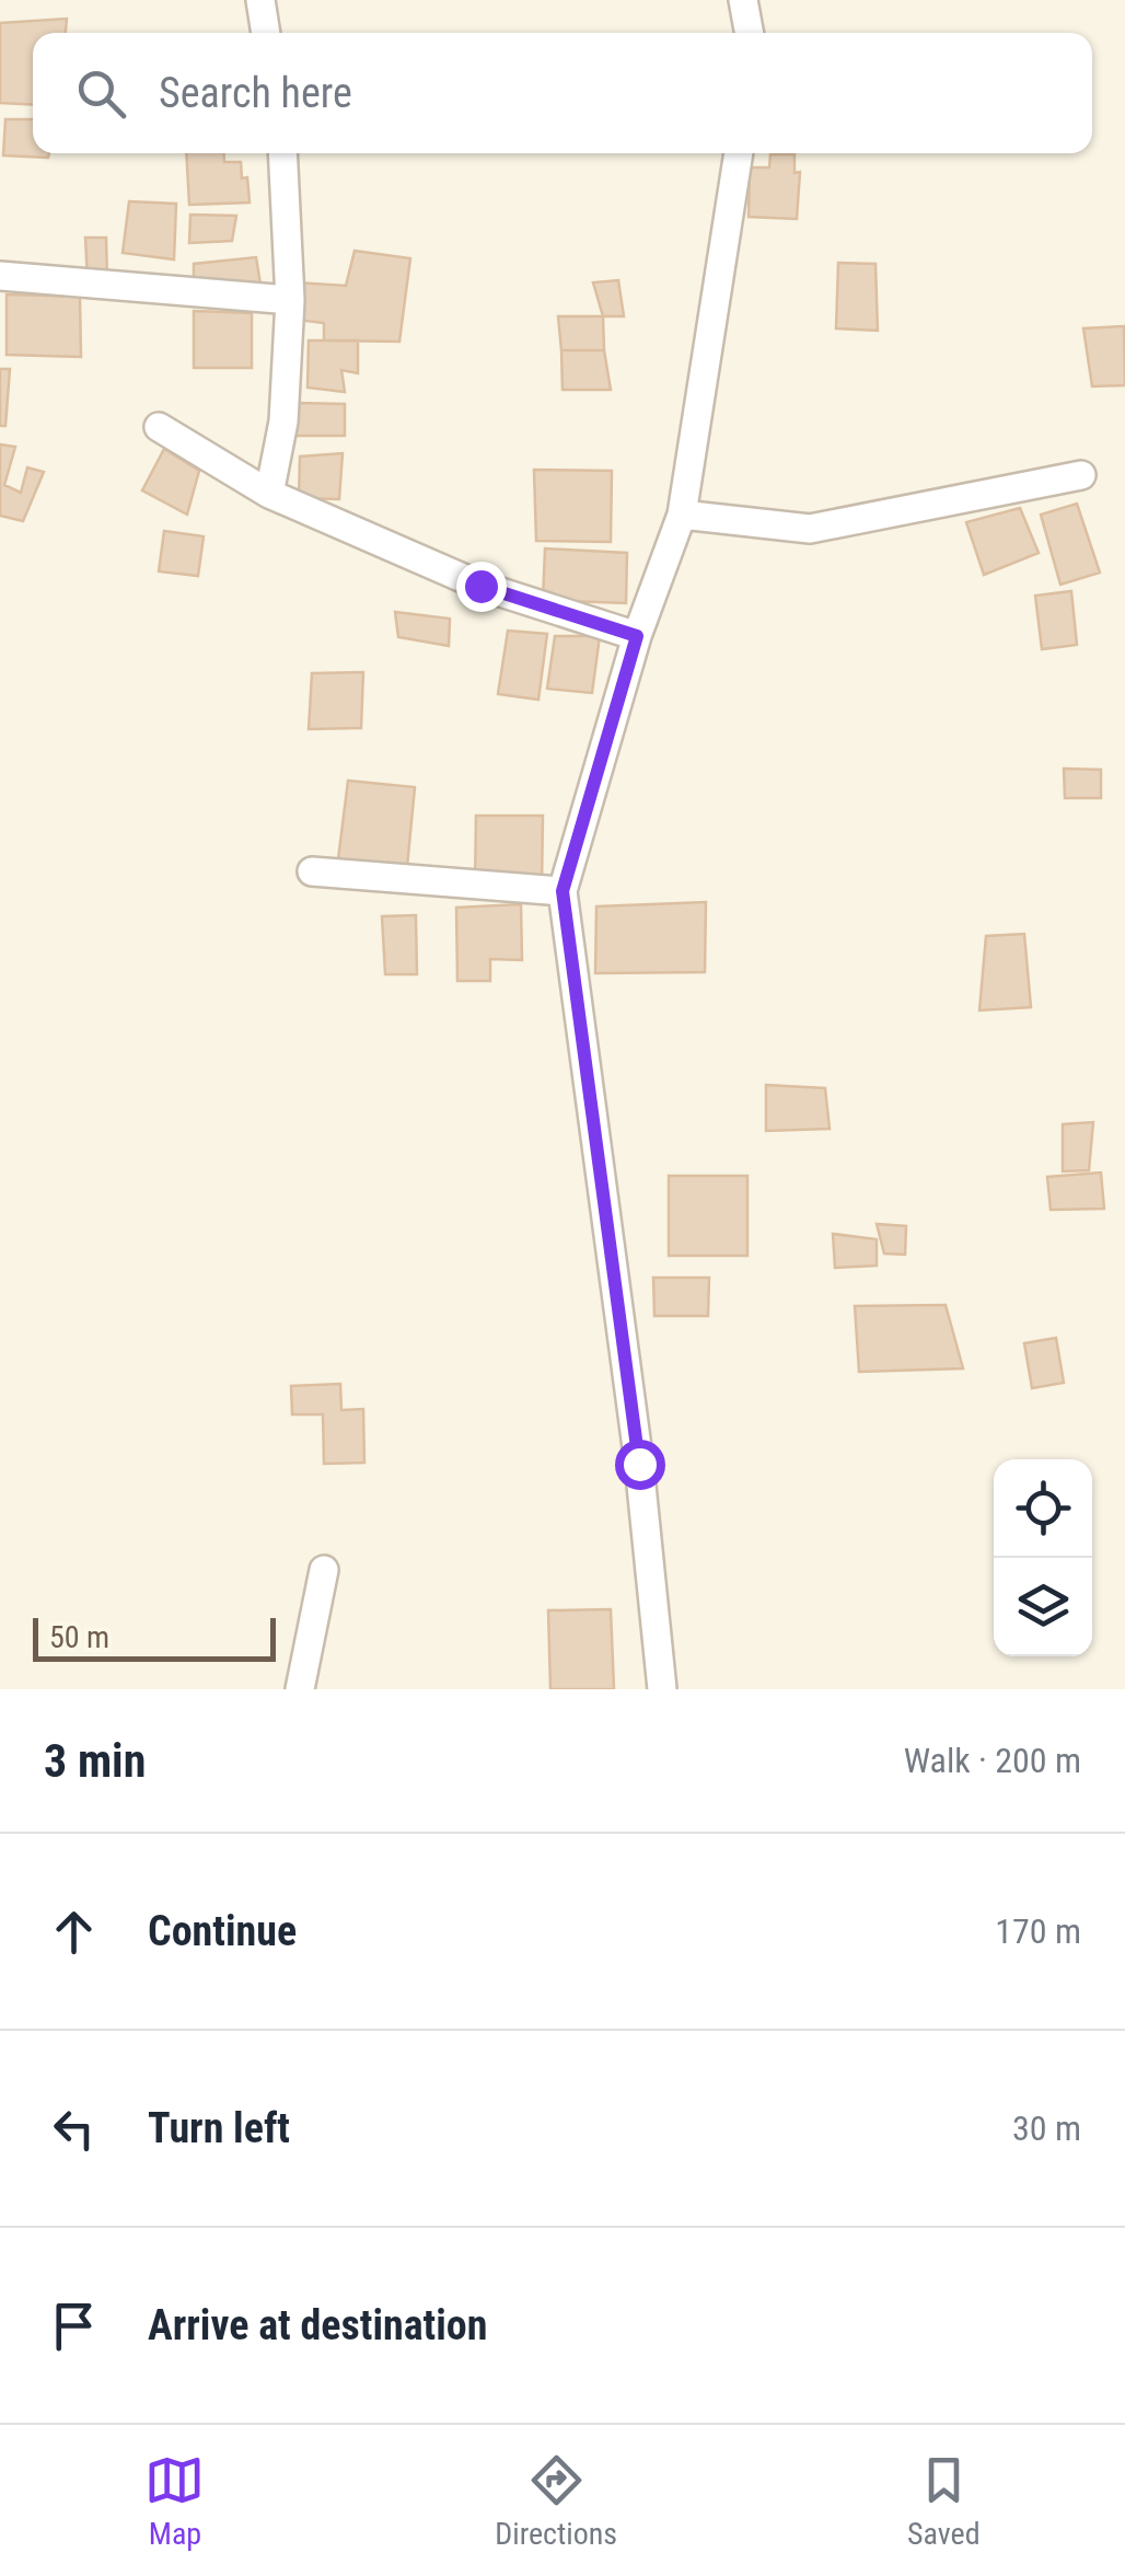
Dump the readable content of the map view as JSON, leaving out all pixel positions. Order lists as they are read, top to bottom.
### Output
{
  "scale_bar": "50 m",
  "page": {
    "search": "Search here",
    "scale": "50 m",
    "heading": ["3 min", "Walk · 200 m"],
    "list": [
      ["Continue", "170 m"],
      ["Turn left", "30 m"],
      "Arrive at destination"
    ],
    "nav": ["Map", "Directions", "Saved"]
  }
}
